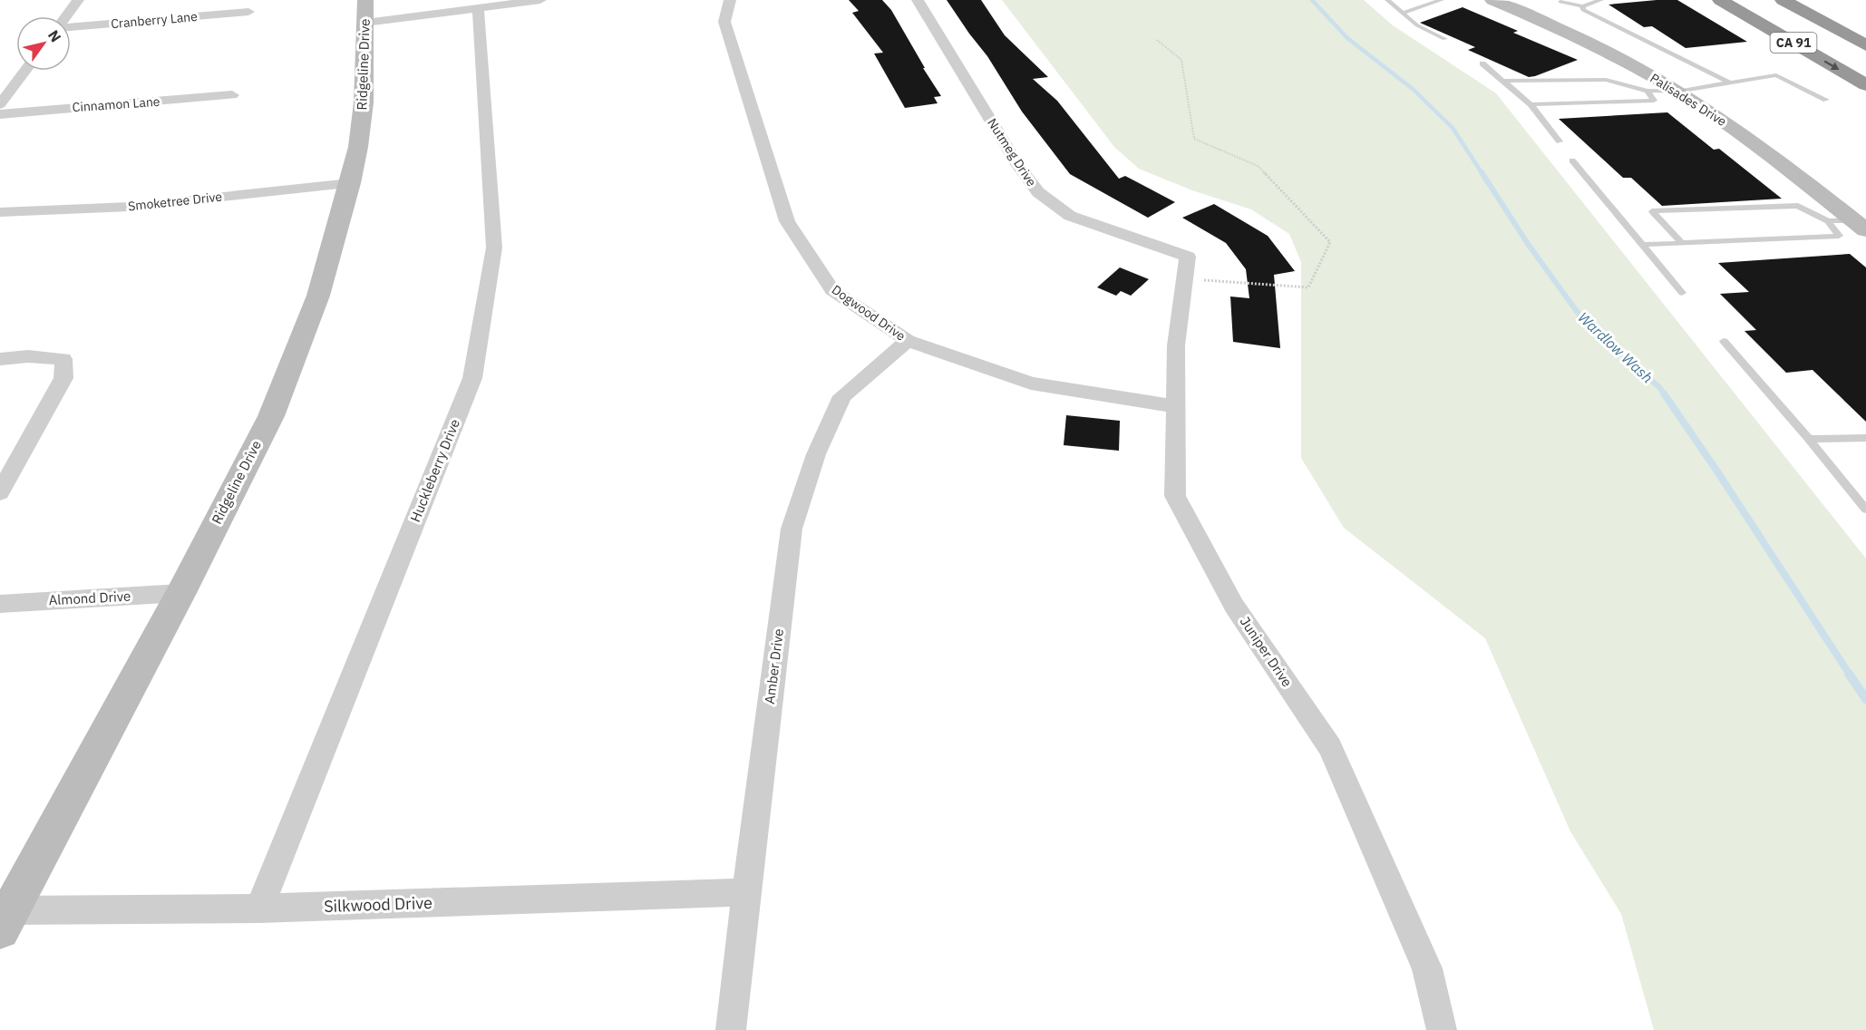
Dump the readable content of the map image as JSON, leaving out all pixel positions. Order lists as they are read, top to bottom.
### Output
{
  "streets": {
    "highway": ["CA 91"],
    "street": [
      "Cranberry Lane",
      "Ridgeline Drive",
      "Palisades Drive",
      "Cinnamon Lane",
      "Nutmeg Drive",
      "Smoketree Drive",
      "Dogwood Drive",
      "Huckleberry Drive",
      "Almond Drive",
      "Juniper Drive",
      "Amber Drive",
      "Silkwood Drive"
    ]
  },
  "crossings": [
    ["Ridgeline Drive", "Smoketree Drive"],
    ["Ridgeline Drive", "Almond Drive"],
    ["Ridgeline Drive", "Silkwood Drive"],
    ["Nutmeg Drive", "Juniper Drive"],
    ["Dogwood Drive", "Juniper Drive"],
    ["Dogwood Drive", "Amber Drive"],
    ["Huckleberry Drive", "Silkwood Drive"],
    ["Amber Drive", "Silkwood Drive"]
  ],
  "water": ["Wardlow Wash"],
  "north": "top right"
}
